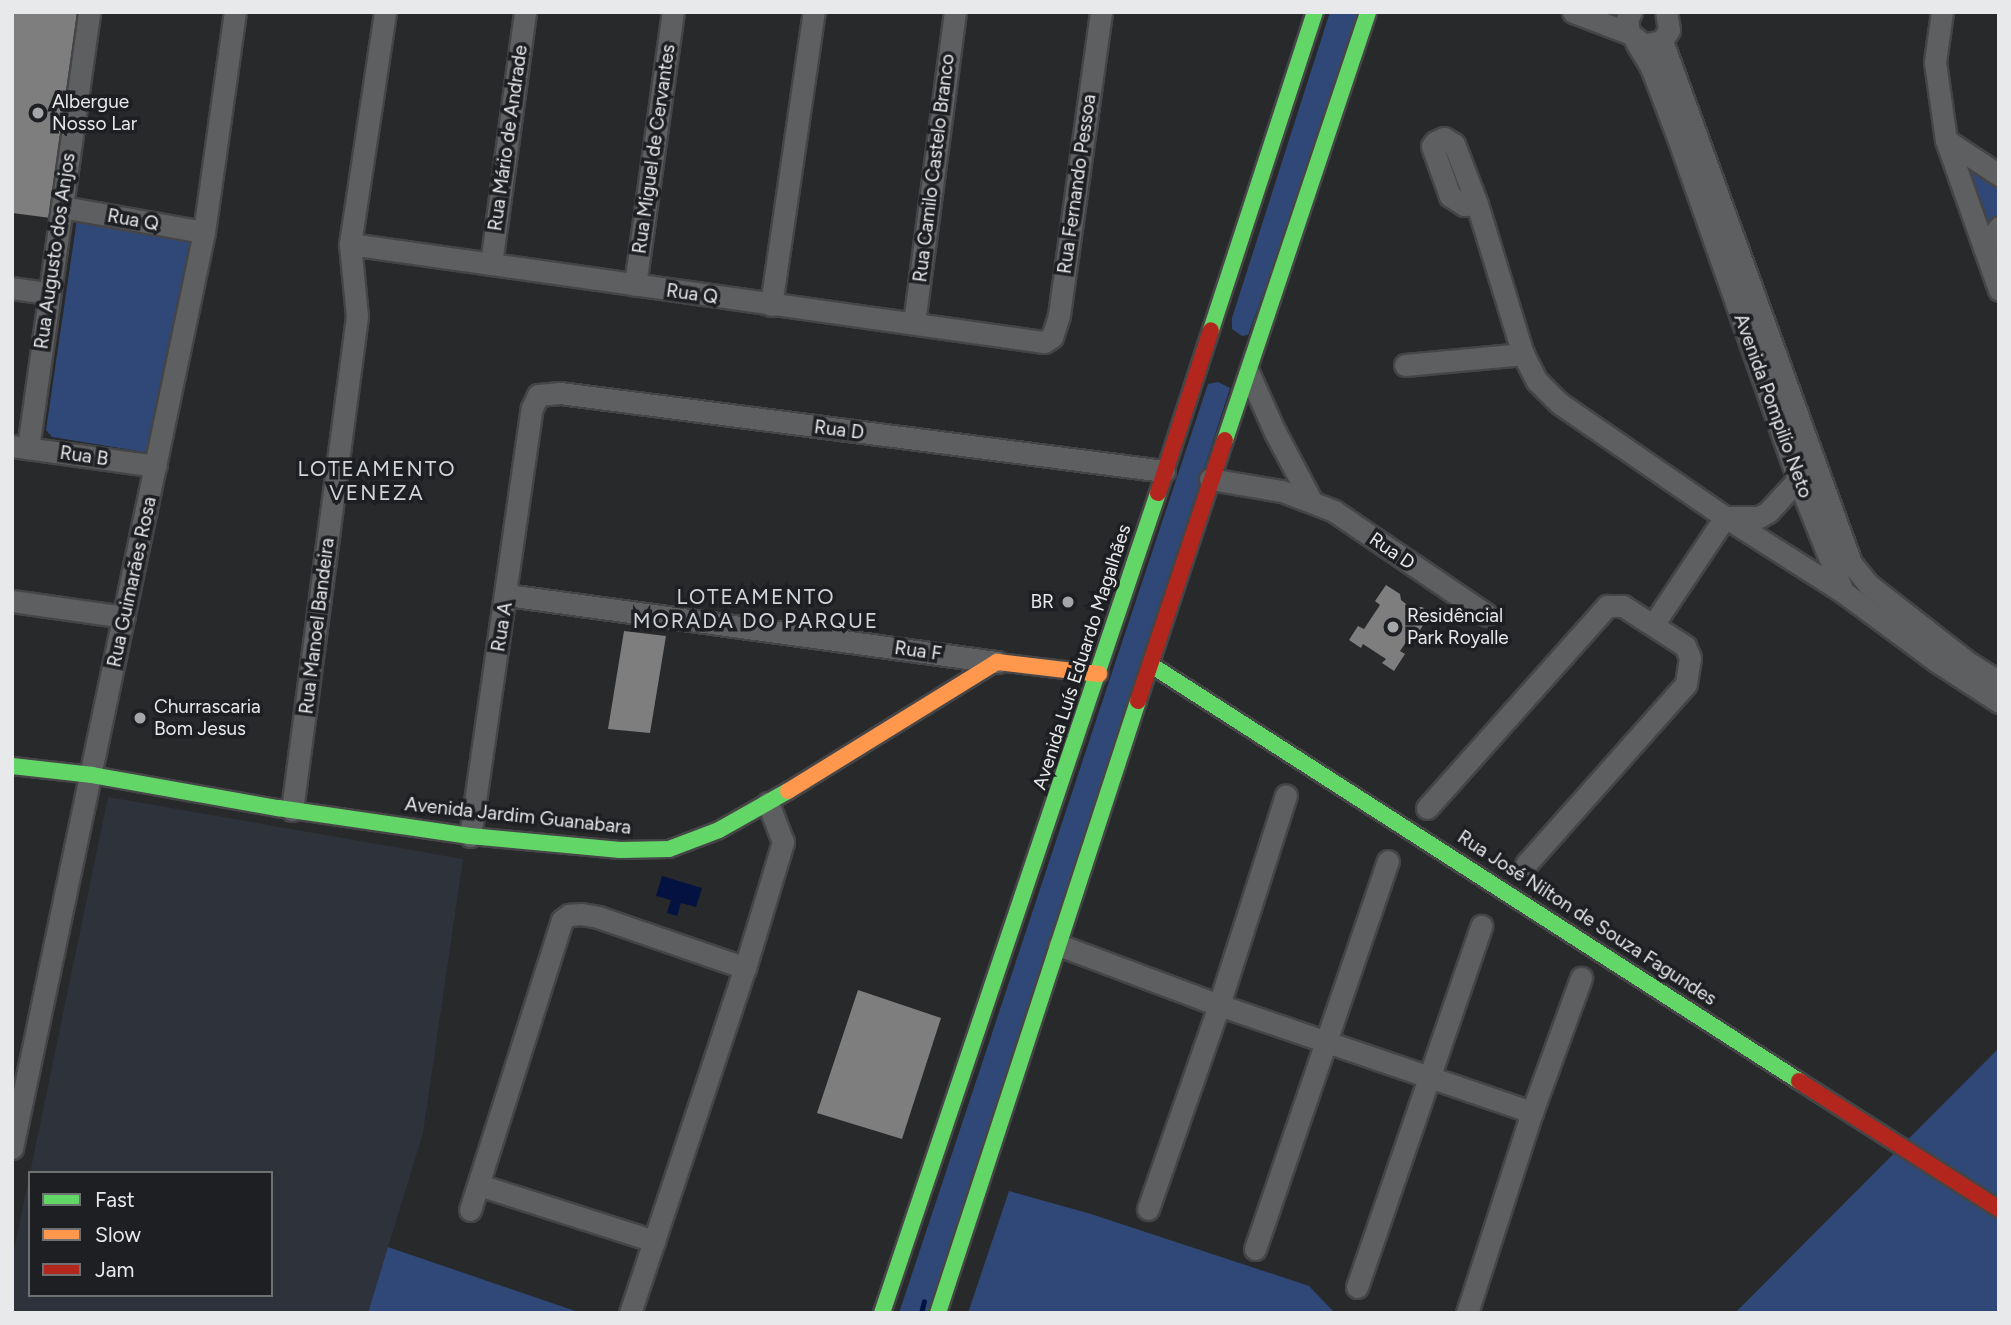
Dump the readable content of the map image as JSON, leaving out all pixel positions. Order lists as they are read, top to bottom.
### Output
{
  "streets": {
    "main road": ["Avenida Luís Eduardo Magalhães", "Avenida Jardim Guanabara", "Rua José Nilton de Souza Fagundes"],
    "street": [
      "Rua Mário de Andrade",
      "Rua Miguel de Cervantes",
      "Rua Camilo Castelo Branco",
      "Rua Fernando Pessoa",
      "Rua Q",
      "Rua Augusto dos Anjos",
      "Avenida Pompilio Neto",
      "Rua D",
      "Rua B",
      "Rua Guimarães Rosa",
      "Rua Manoel Bandeira",
      "Rua A",
      "Rua F"
    ]
  },
  "crossings": [
    ["Rua Mário de Andrade", "Rua Q"],
    ["Rua Miguel de Cervantes", "Rua Q"],
    ["Rua Camilo Castelo Branco", "Rua Q"],
    ["Rua Fernando Pessoa", "Rua Q"],
    ["Rua Q", "Rua Augusto dos Anjos"],
    ["Rua Q", "Rua Guimarães Rosa"],
    ["Rua Q", "Rua Manoel Bandeira"],
    ["Rua Augusto dos Anjos", "Rua B"],
    ["Rua D", "Rua A"],
    ["Rua D", "Avenida Luís Eduardo Magalhães"],
    ["Rua B", "Rua Guimarães Rosa"],
    ["Rua Guimarães Rosa", "Avenida Jardim Guanabara"],
    ["Rua Manoel Bandeira", "Avenida Jardim Guanabara"],
    ["Rua A", "Rua F"],
    ["Rua A", "Avenida Jardim Guanabara"],
    ["Rua F", "Avenida Jardim Guanabara"]
  ],
  "districts": ["LOTEAMENTO VENEZA", "LOTEAMENTO MORADA DO PARQUE"],
  "places": [
    "Albergue Nosso Lar",
    "BR",
    "Residêncial Park Royalle",
    "Churrascaria Bom Jesus"
  ],
  "legend": ["Fast", "Slow", "Jam"]
}
